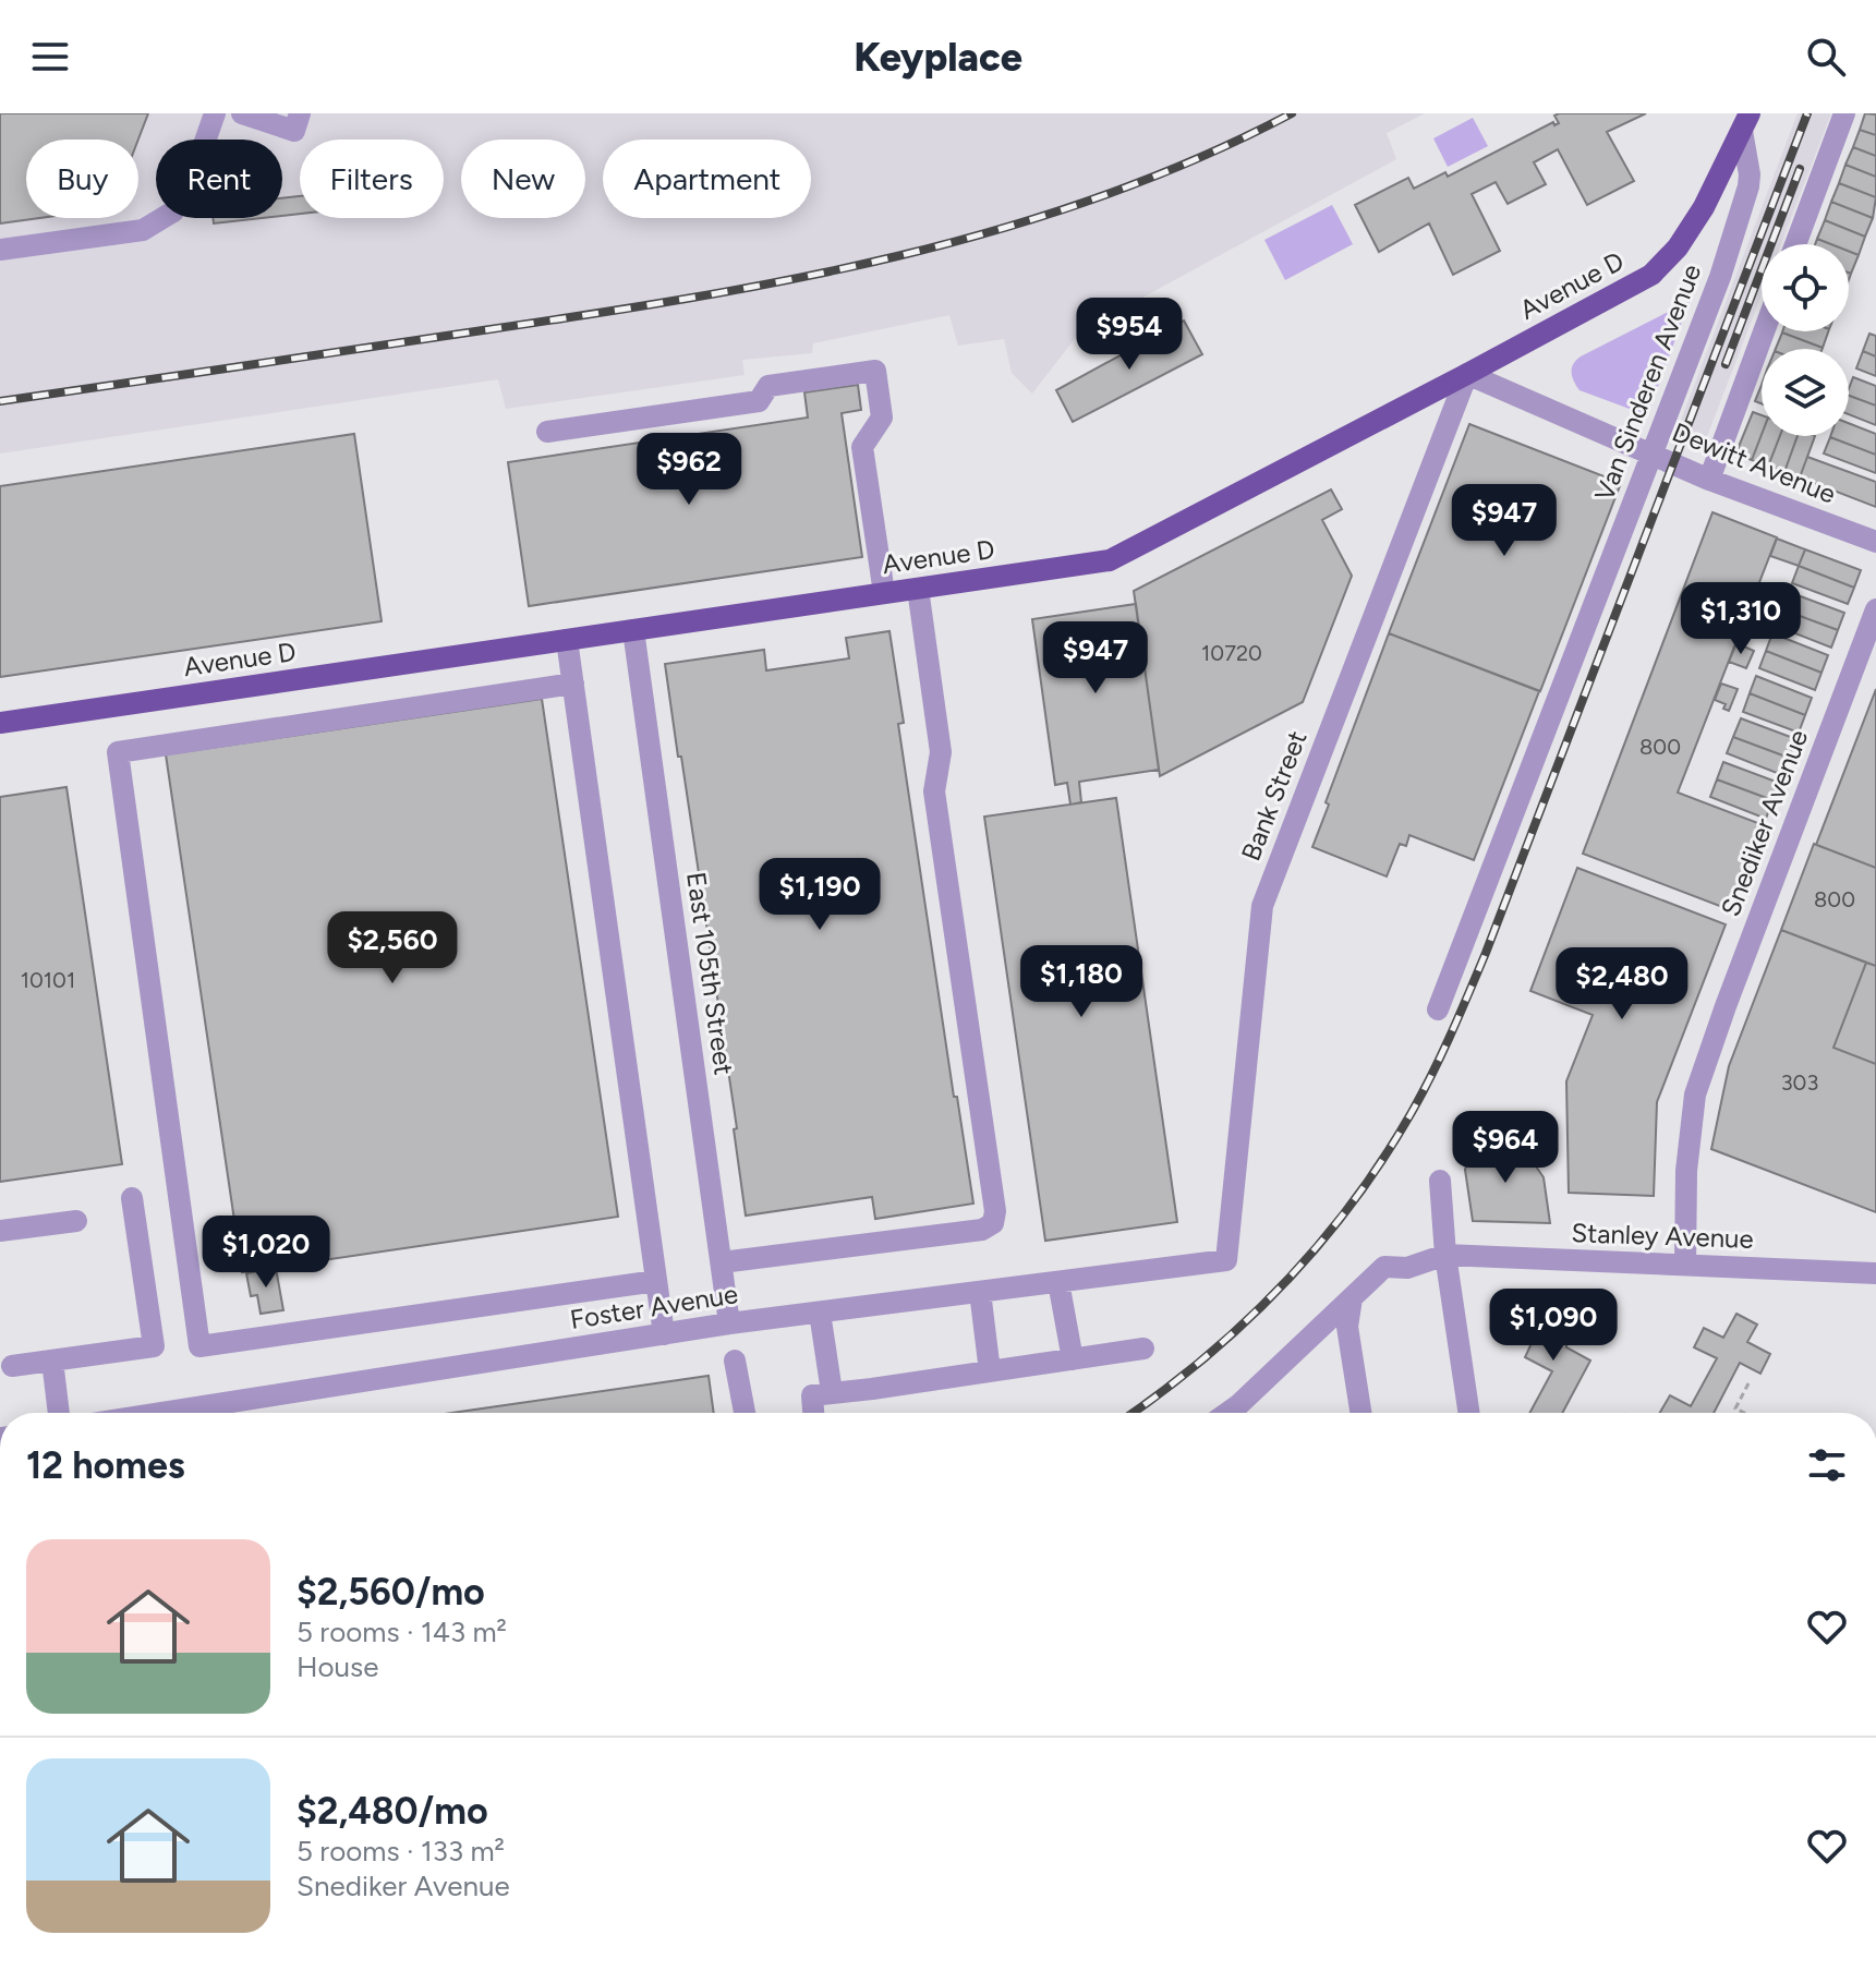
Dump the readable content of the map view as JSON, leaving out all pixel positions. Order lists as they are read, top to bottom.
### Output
{
  "streets": {
    "main road": ["Avenue D"],
    "street": [
      "Van Sinderen Avenue",
      "Dewitt Avenue",
      "Bank Street",
      "Snediker Avenue",
      "East 105th Street",
      "Stanley Avenue",
      "Foster Avenue"
    ]
  },
  "crossings": [
    ["Avenue D", "Van Sinderen Avenue"],
    ["Avenue D", "Dewitt Avenue"],
    ["Avenue D", "Bank Street"],
    ["Avenue D", "East 105th Street"],
    ["Van Sinderen Avenue", "Dewitt Avenue"],
    ["Dewitt Avenue", "Bank Street"],
    ["Bank Street", "Foster Avenue"],
    ["Snediker Avenue", "Stanley Avenue"],
    ["East 105th Street", "Foster Avenue"]
  ],
  "house_numbers": [
    "10720",
    "800",
    "800",
    "10101",
    "303"
  ],
  "page": {
    "header": "Keyplace",
    "chip": [
      "Buy",
      "Rent",
      "Filters",
      "New",
      "Apartment"
    ],
    "price": [
      "$954",
      "$962",
      "$947",
      "$1,310",
      "$947",
      "$1,190",
      "$2,560",
      "$1,180",
      "$2,480",
      "$964",
      "$1,020",
      "$1,090"
    ],
    "heading": "12 homes",
    "list": [
      {
        "name": "$2,560/mo",
        "note": "5 rooms · 143 m² · House"
      },
      {
        "name": "$2,480/mo",
        "note": "5 rooms · 133 m² · Snediker Avenue"
      }
    ]
  }
}
